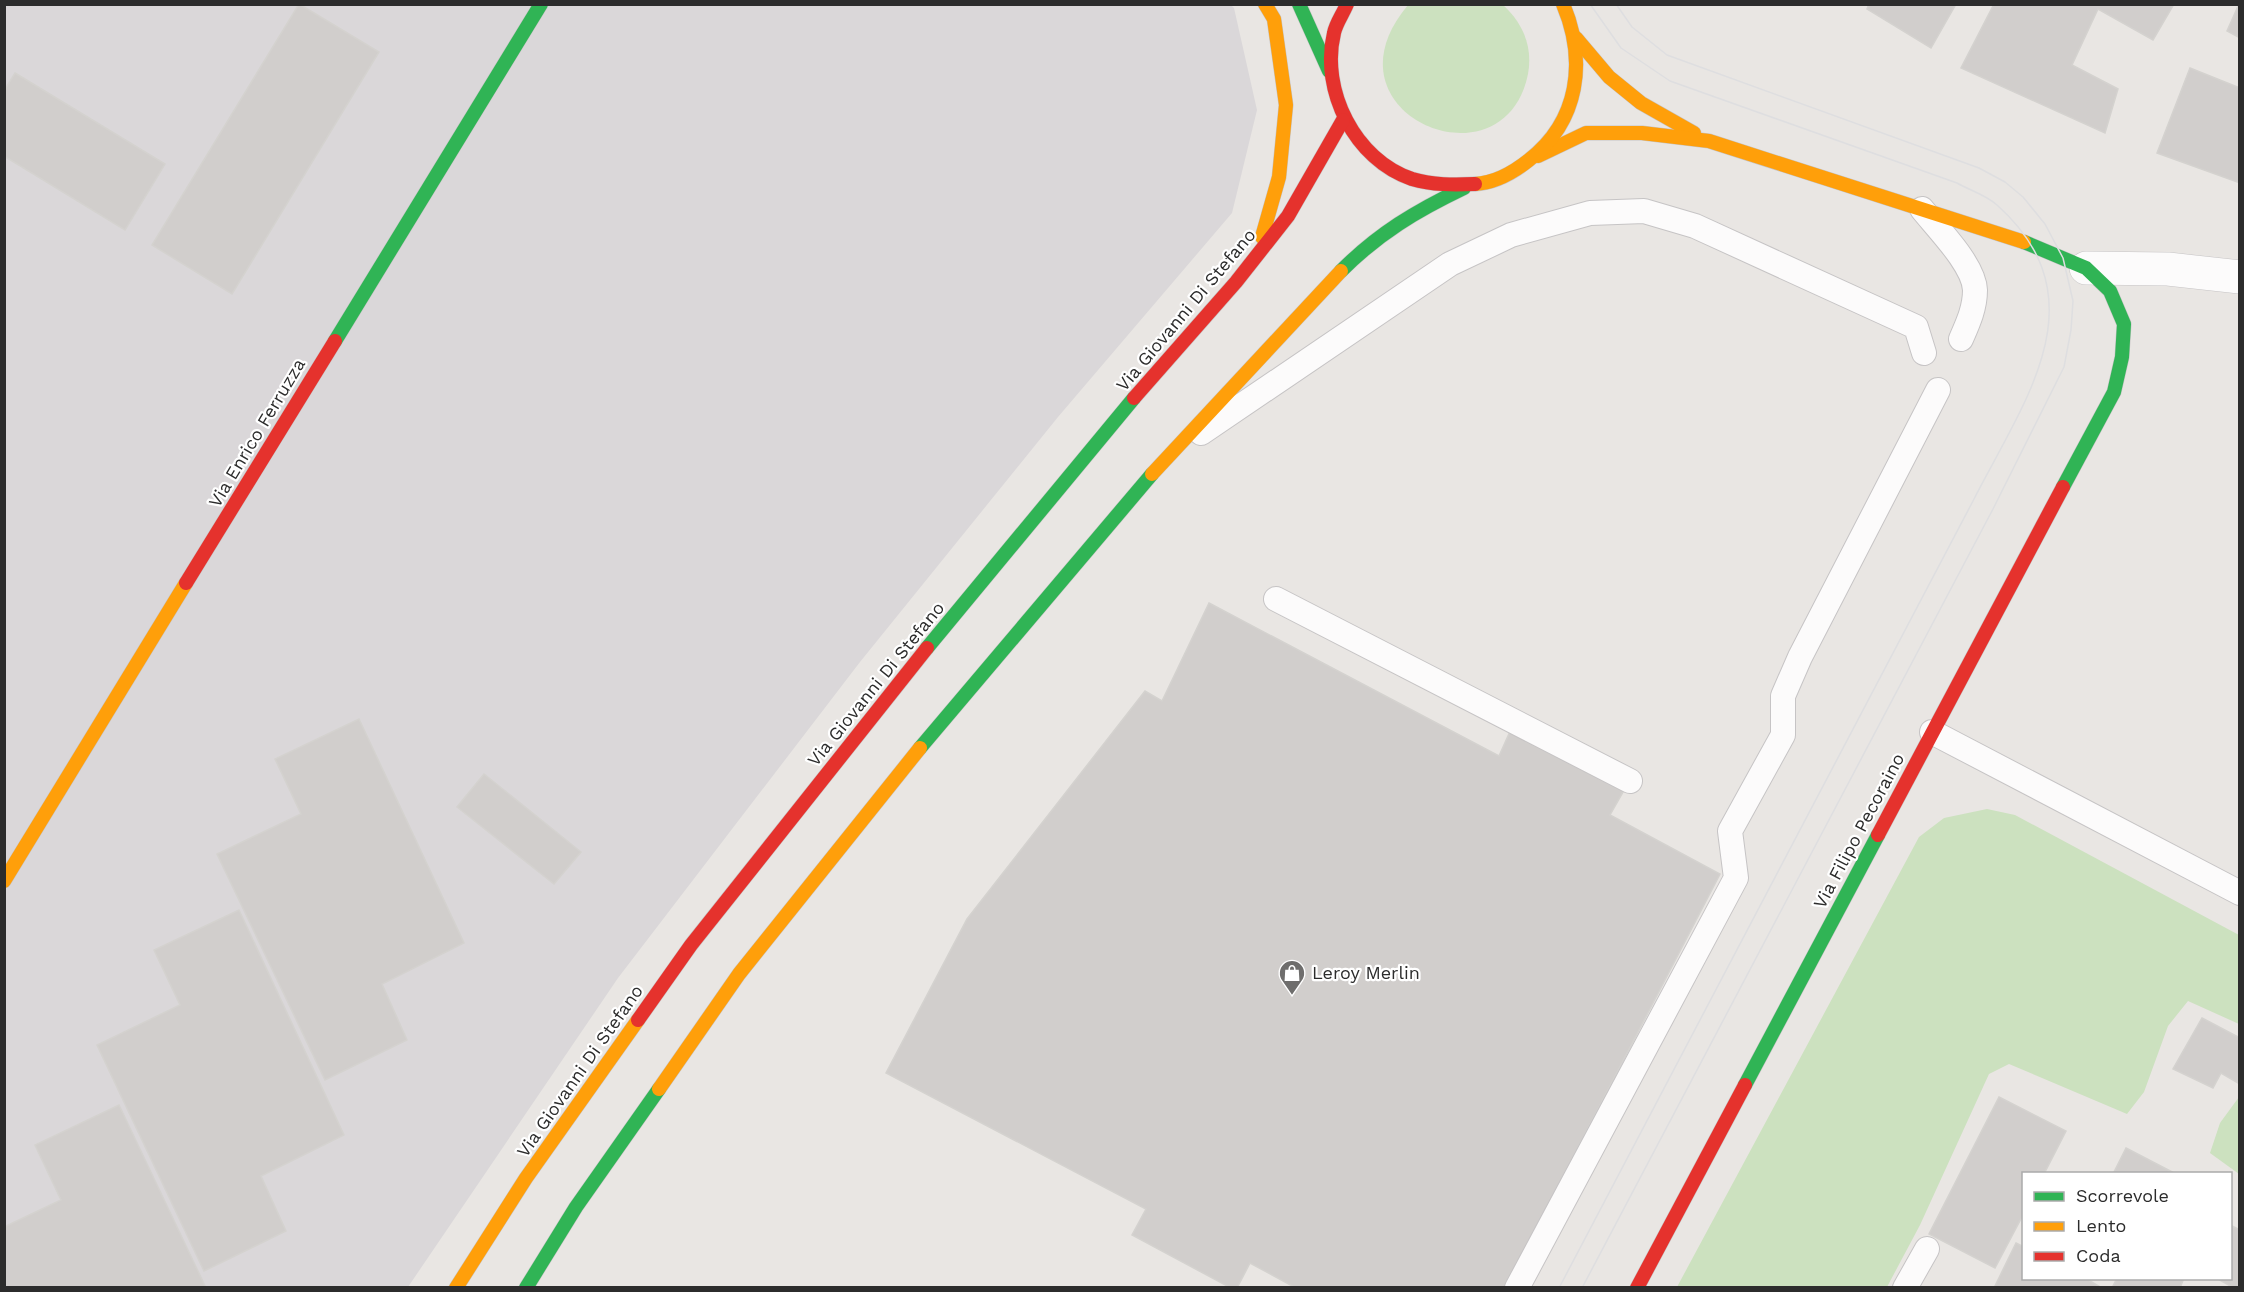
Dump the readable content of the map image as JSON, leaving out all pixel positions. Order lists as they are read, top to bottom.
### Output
{
  "streets": {
    "street": ["Via Giovanni Di Stefano", "Via Enrico Ferruzza", "Via Filipo Pecoraino"]
  },
  "places": {
    "shop": ["Leroy Merlin"]
  },
  "legend": ["Scorrevole", "Lento", "Coda"]
}
